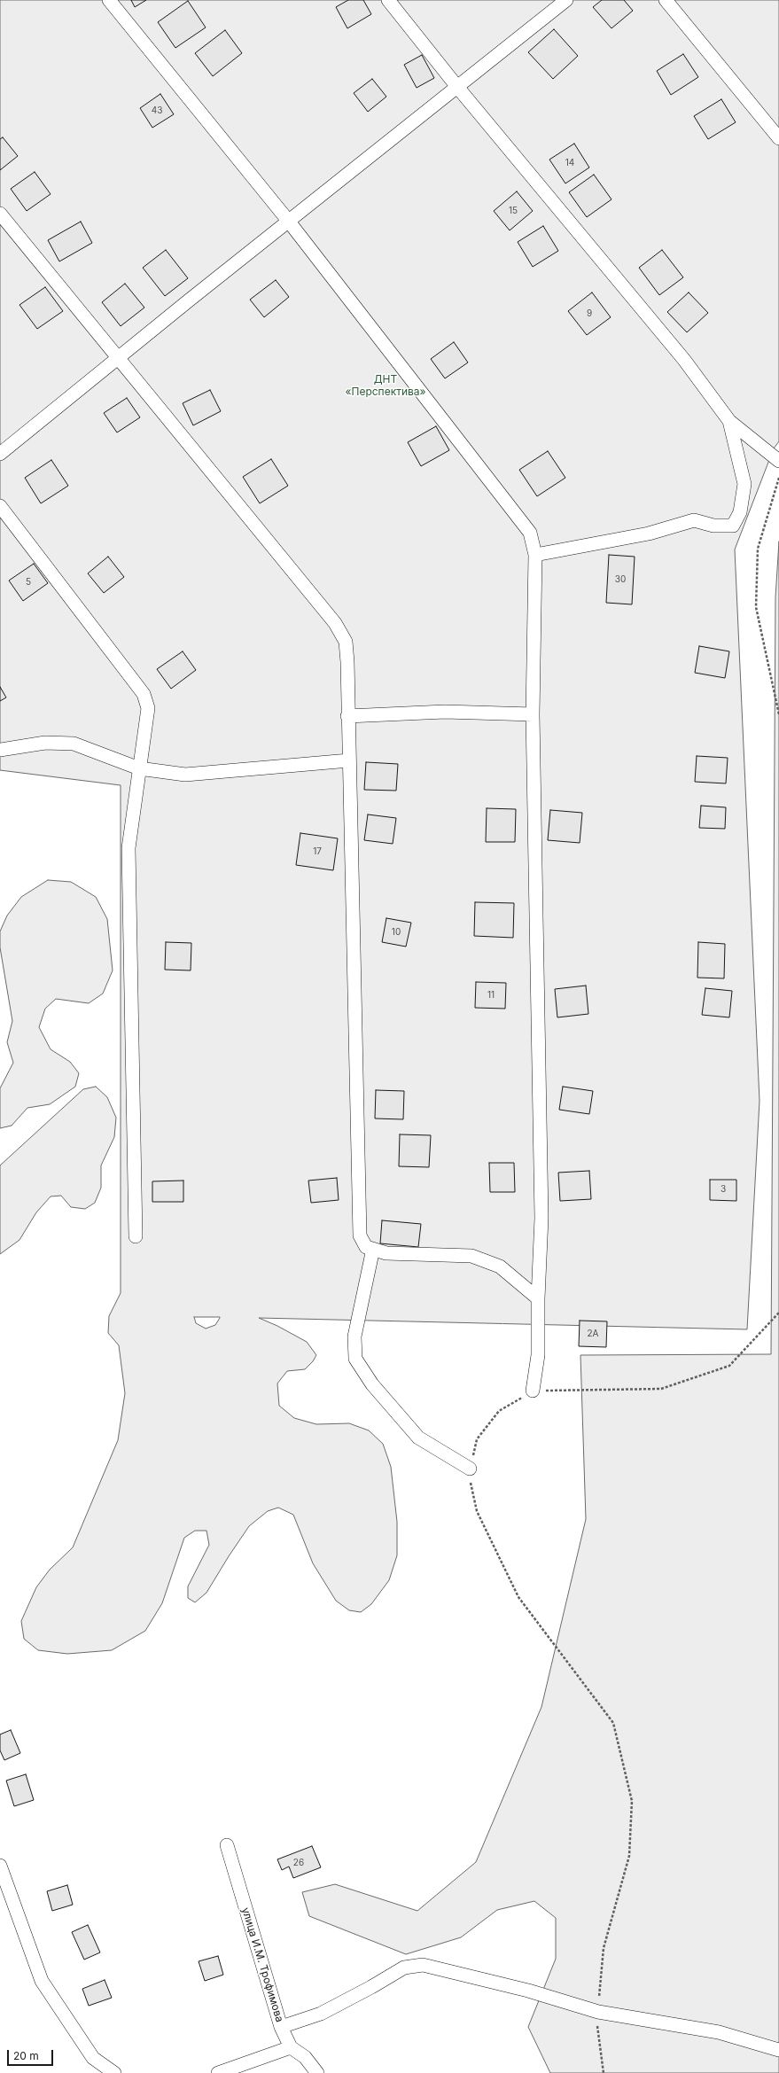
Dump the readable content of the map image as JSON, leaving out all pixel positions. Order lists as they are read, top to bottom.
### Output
{
  "streets": {
    "street": ["улица И.М. Трофимова"]
  },
  "parks": ["ДНТ «Перспектива»"],
  "house_numbers": [
    "43",
    "14",
    "15",
    "9",
    "30",
    "5",
    "17",
    "10",
    "11",
    "3",
    "2А",
    "26"
  ],
  "scale_bar": "20 m"
}
